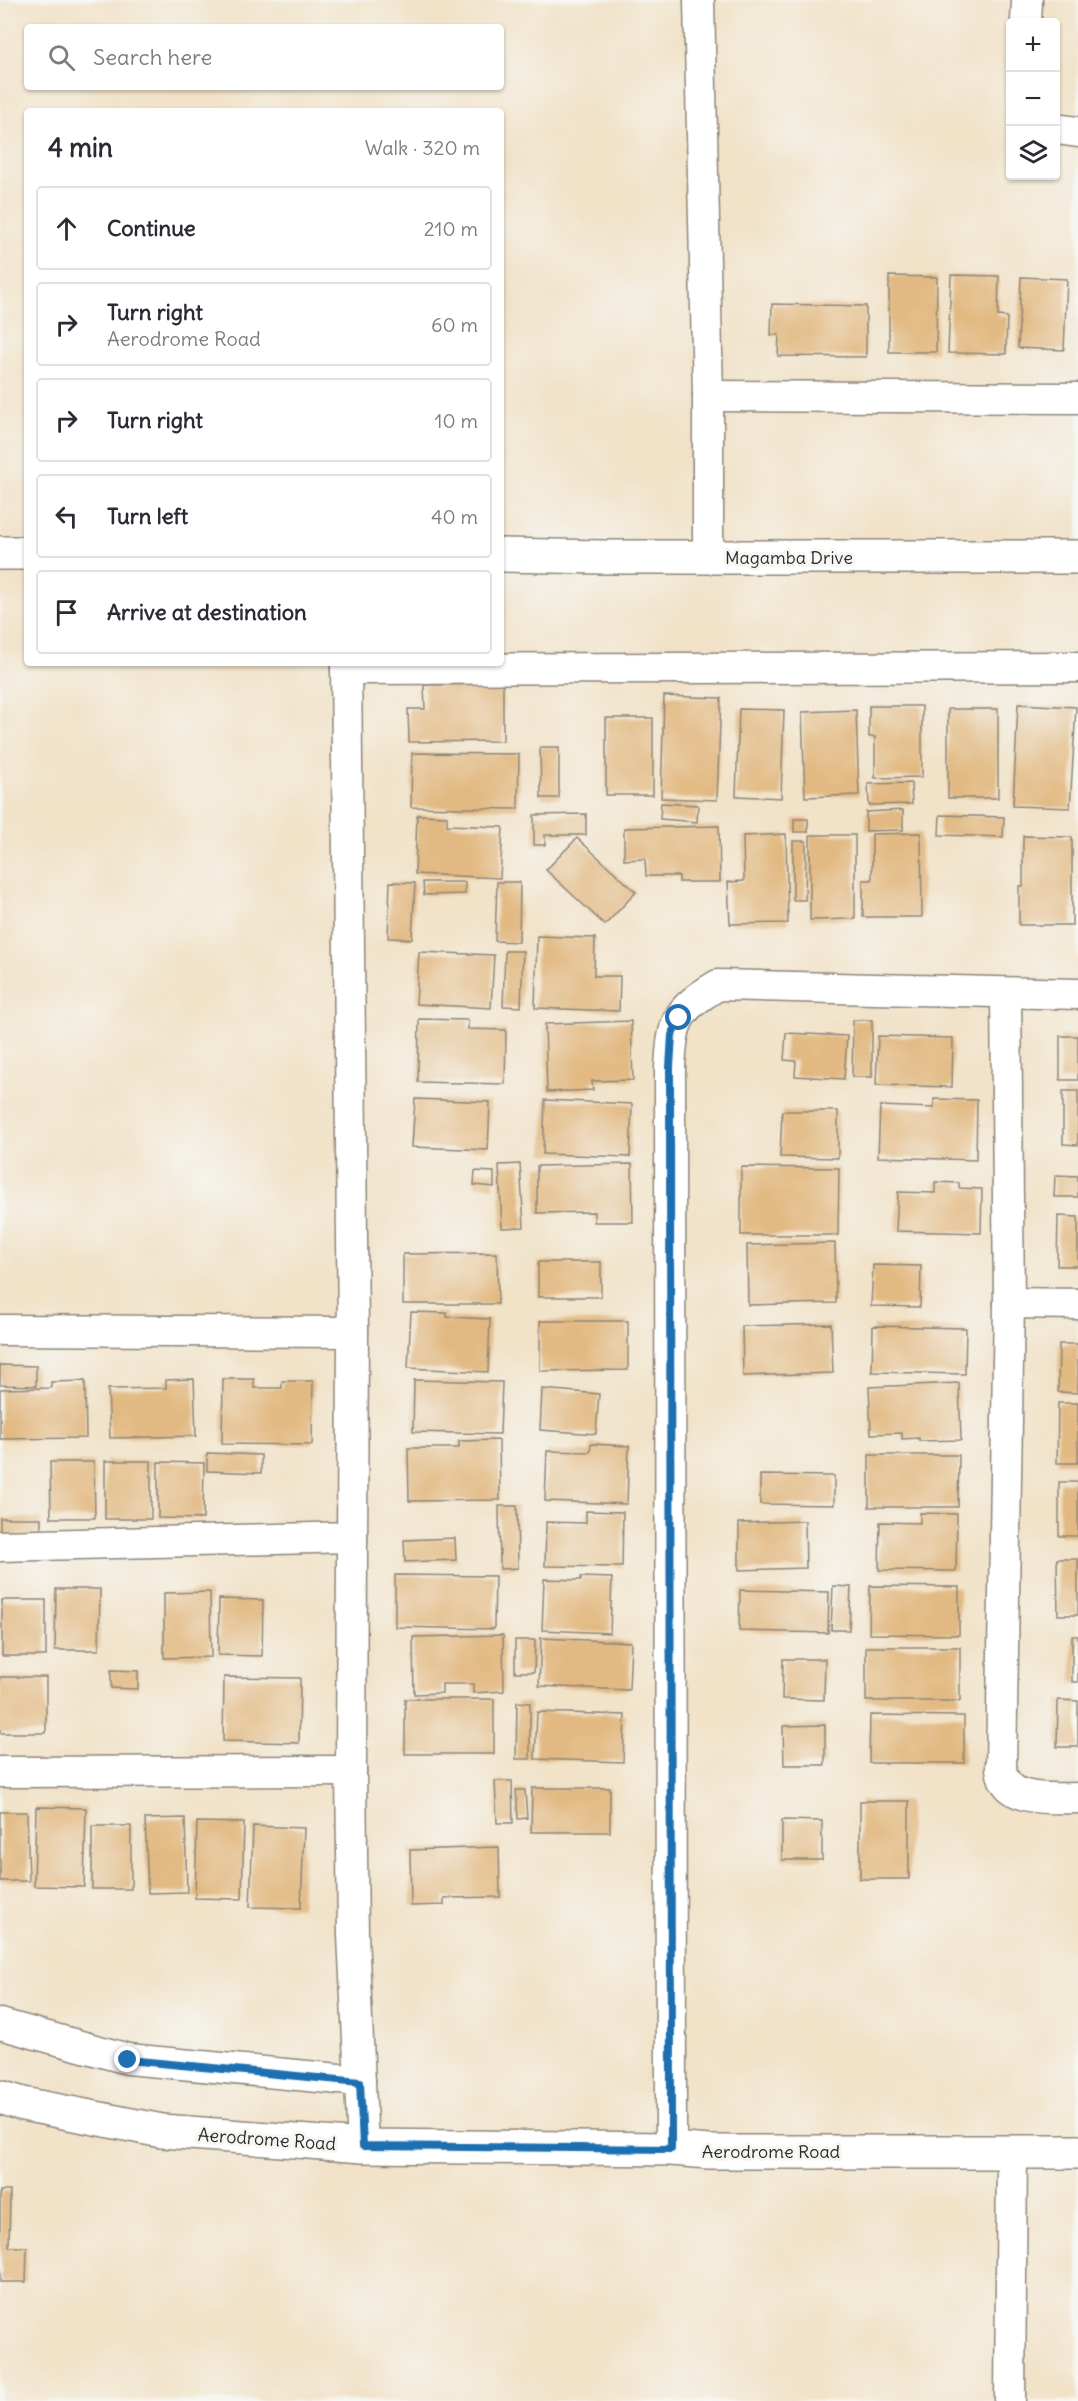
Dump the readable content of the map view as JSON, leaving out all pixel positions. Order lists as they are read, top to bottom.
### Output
{
  "streets": {
    "street": ["Magamba Drive", "Aerodrome Road"]
  },
  "page": {
    "map_buttons": ["+", "−"],
    "search": "Search here",
    "heading": ["4 min", "Walk · 320 m"],
    "list": [
      ["Continue", "210 m"],
      ["Turn right", "Aerodrome Road", "60 m"],
      ["Turn right", "10 m"],
      ["Turn left", "40 m"],
      "Arrive at destination"
    ]
  }
}
